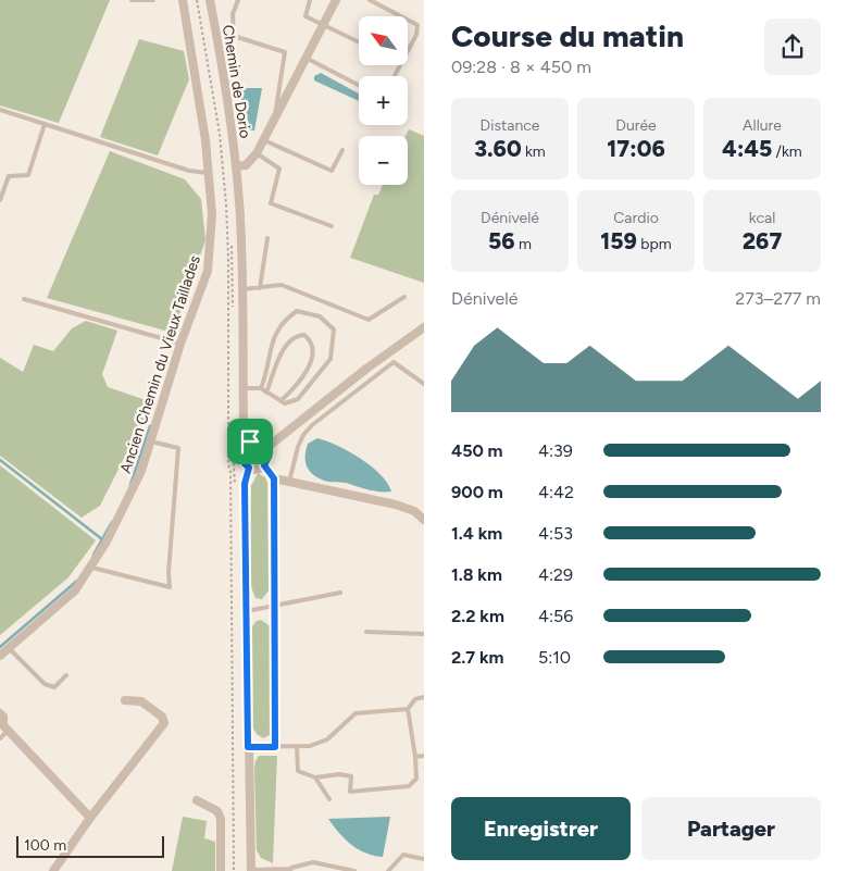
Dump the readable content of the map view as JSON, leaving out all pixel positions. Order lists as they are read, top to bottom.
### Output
{
  "streets": {
    "street": ["Chemin de Dorio", "Ancien Chemin du Vieux Taillades"]
  },
  "scale_bar": "100 m",
  "north": "top left",
  "page": {
    "heading": ["Course du matin", "09:28 · 8 × 450 m"],
    "map_buttons": ["+", "−"],
    "stats": [
      ["Distance", "3.60 km"],
      ["Durée", "17:06"],
      ["Allure", "4:45 /km"],
      ["Dénivelé", "56 m"],
      ["Cardio", "159 bpm"],
      ["kcal", "267"]
    ],
    "chart": ["Dénivelé", "273–277 m"],
    "list": [
      {
        "name": "450 m",
        "note": "4:39"
      },
      {
        "name": "900 m",
        "note": "4:42"
      },
      {
        "name": "1.4 km",
        "note": "4:53"
      },
      {
        "name": "1.8 km",
        "note": "4:29"
      },
      {
        "name": "2.2 km",
        "note": "4:56"
      },
      {
        "name": "2.7 km",
        "note": "5:10"
      }
    ],
    "buttons": ["Enregistrer", "Partager"],
    "scale": "100 m"
  }
}
